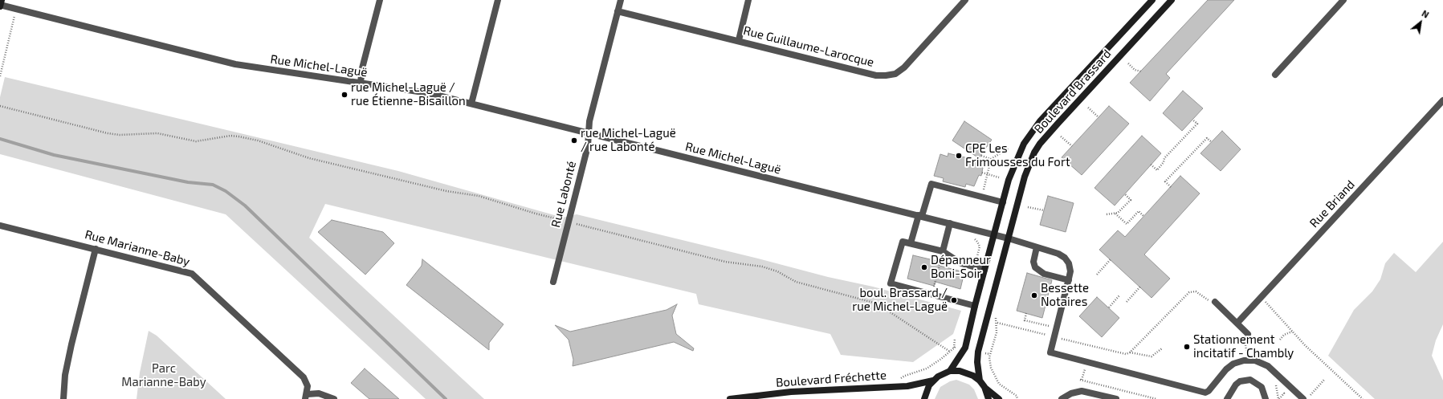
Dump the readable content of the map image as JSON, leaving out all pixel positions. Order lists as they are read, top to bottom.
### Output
{
  "streets": {
    "street": [
      "Rue Guillaume-Larocque",
      "Rue Michel-Laguë",
      "Boulevard Brassard",
      "Rue Labonté",
      "Rue Briand",
      "Rue Marianne-Baby",
      "Boulevard Fréchette"
    ]
  },
  "crossings": [
    ["Rue Guillaume-Larocque", "Rue Labonté"],
    ["Rue Michel-Laguë", "Boulevard Brassard"],
    ["Rue Michel-Laguë", "Rue Labonté"]
  ],
  "parks": ["Parc Marianne-Baby"],
  "places": [
    "rue Michel-Laguë / rue Étienne-Bisaillon",
    "rue Michel-Laguë / rue Labonté",
    "CPE Les Frimousses du Fort",
    "Dépanneur Boni-Soir",
    "Bessette Notaires",
    "boul. Brassard / rue Michel-Laguë",
    "Stationnement incitatif - Chambly"
  ],
  "north": "top right"
}
